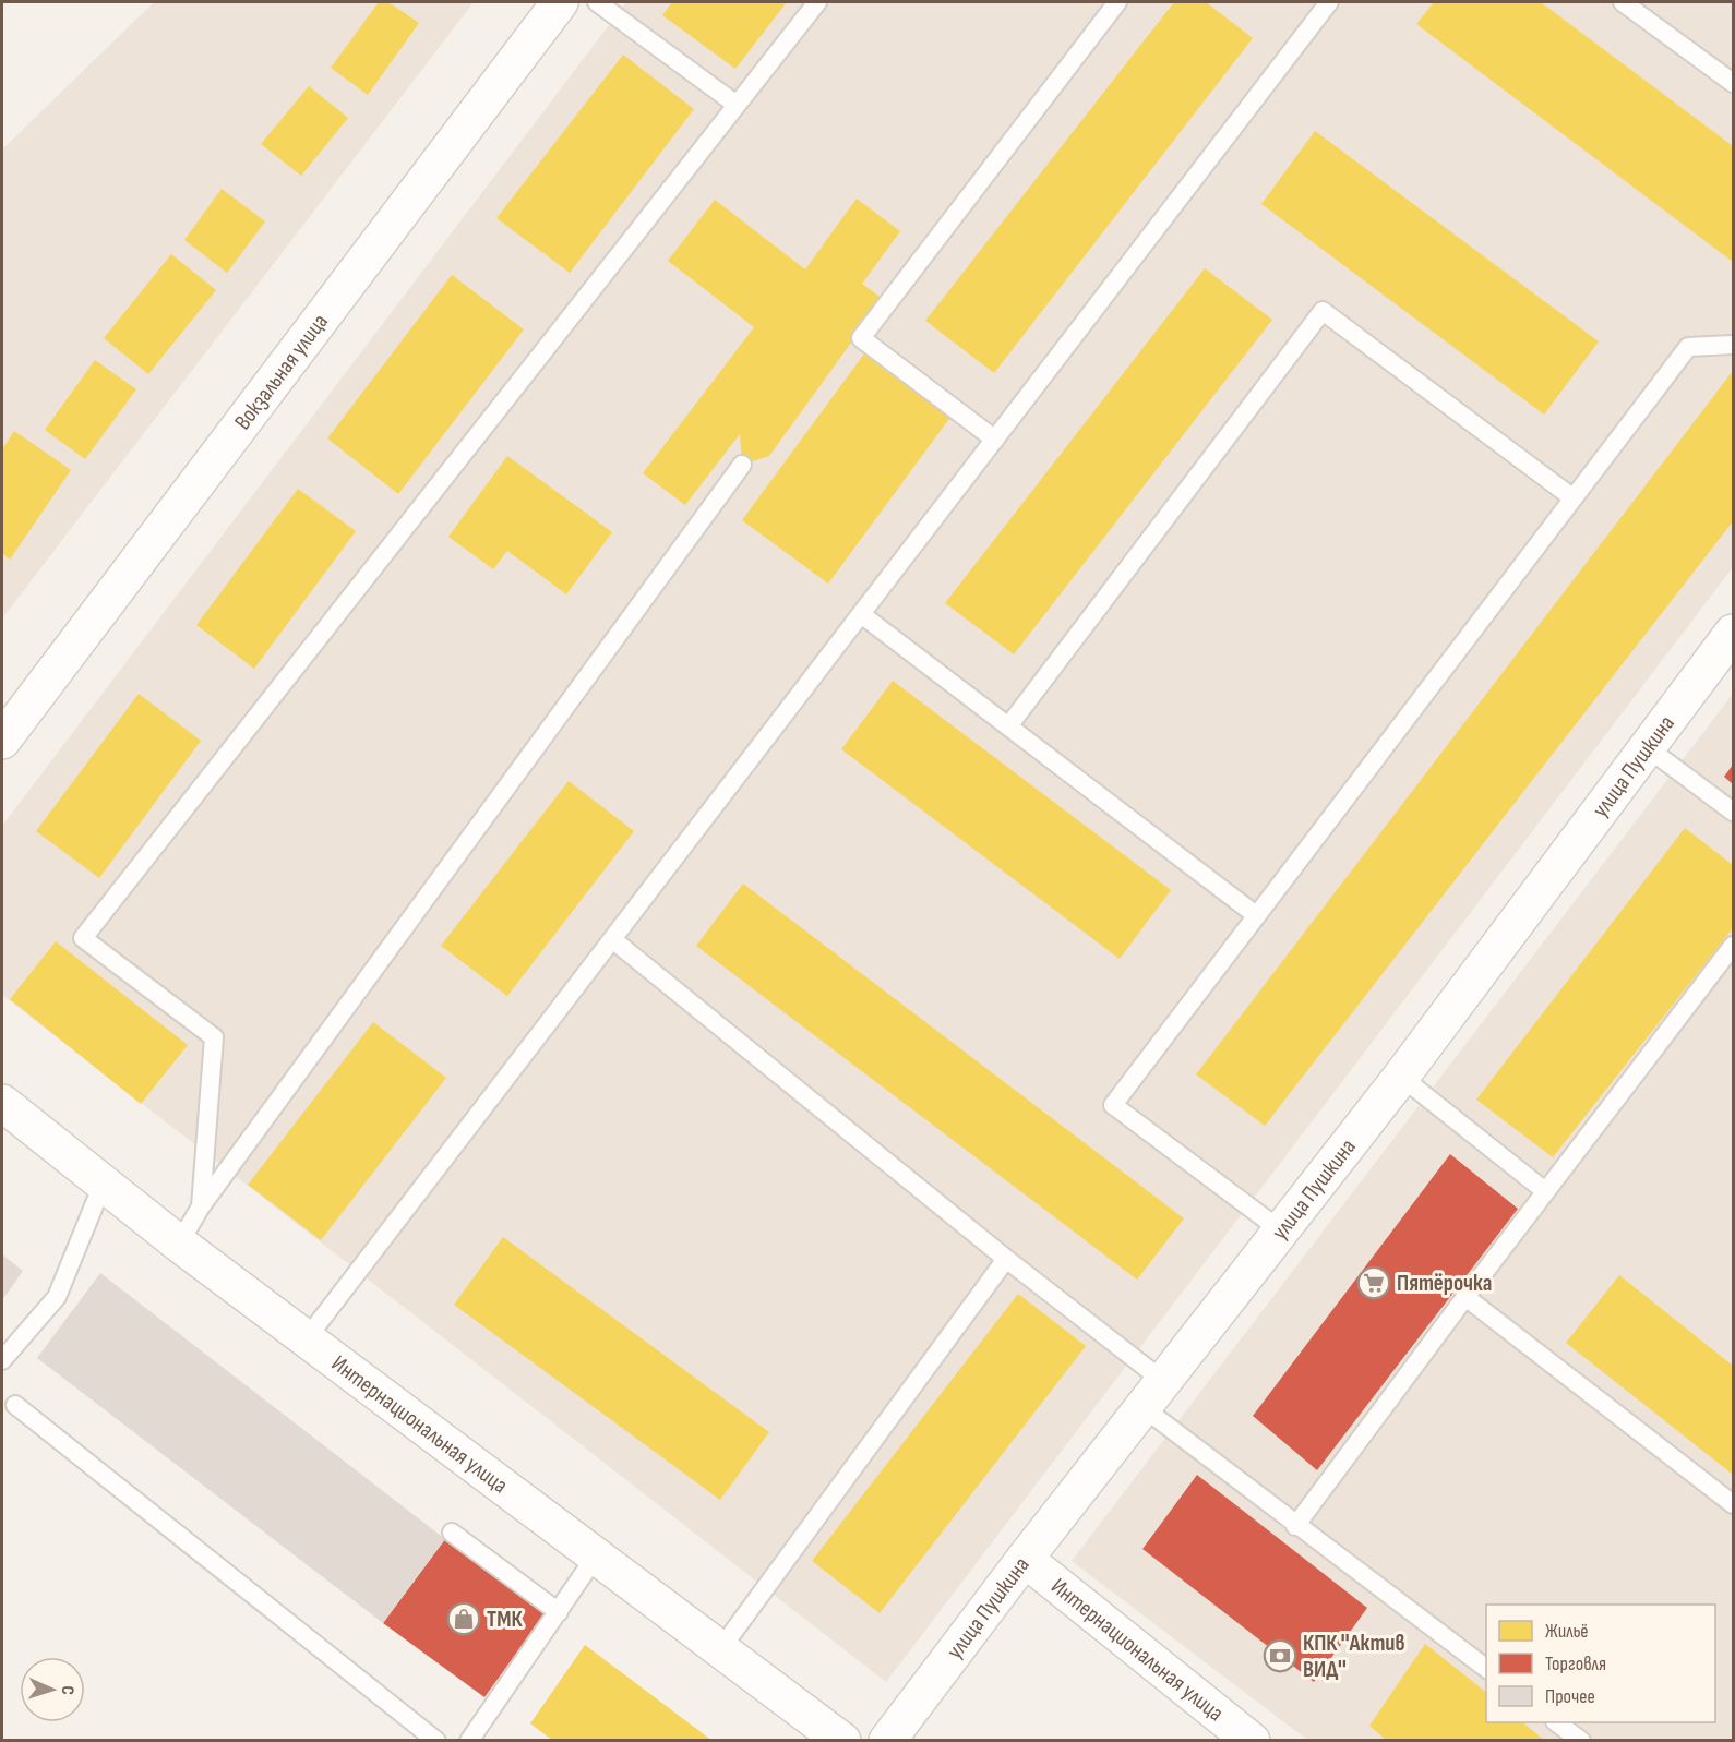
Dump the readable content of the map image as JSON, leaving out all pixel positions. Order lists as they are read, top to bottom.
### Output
{
  "streets": {
    "main road": ["Вокзальная улица", "улица Пушкина", "Интернациональная улица"]
  },
  "crossings": [
    ["улица Пушкина", "Интернациональная улица"]
  ],
  "places": {
    "supermarket": ["Пятёрочка"],
    "shop": ["ТМК"],
    "bank": ["КПК ''Актив ВИД''"]
  },
  "legend": ["Жильё", "Торговля", "Прочее"],
  "north": "right"
}
